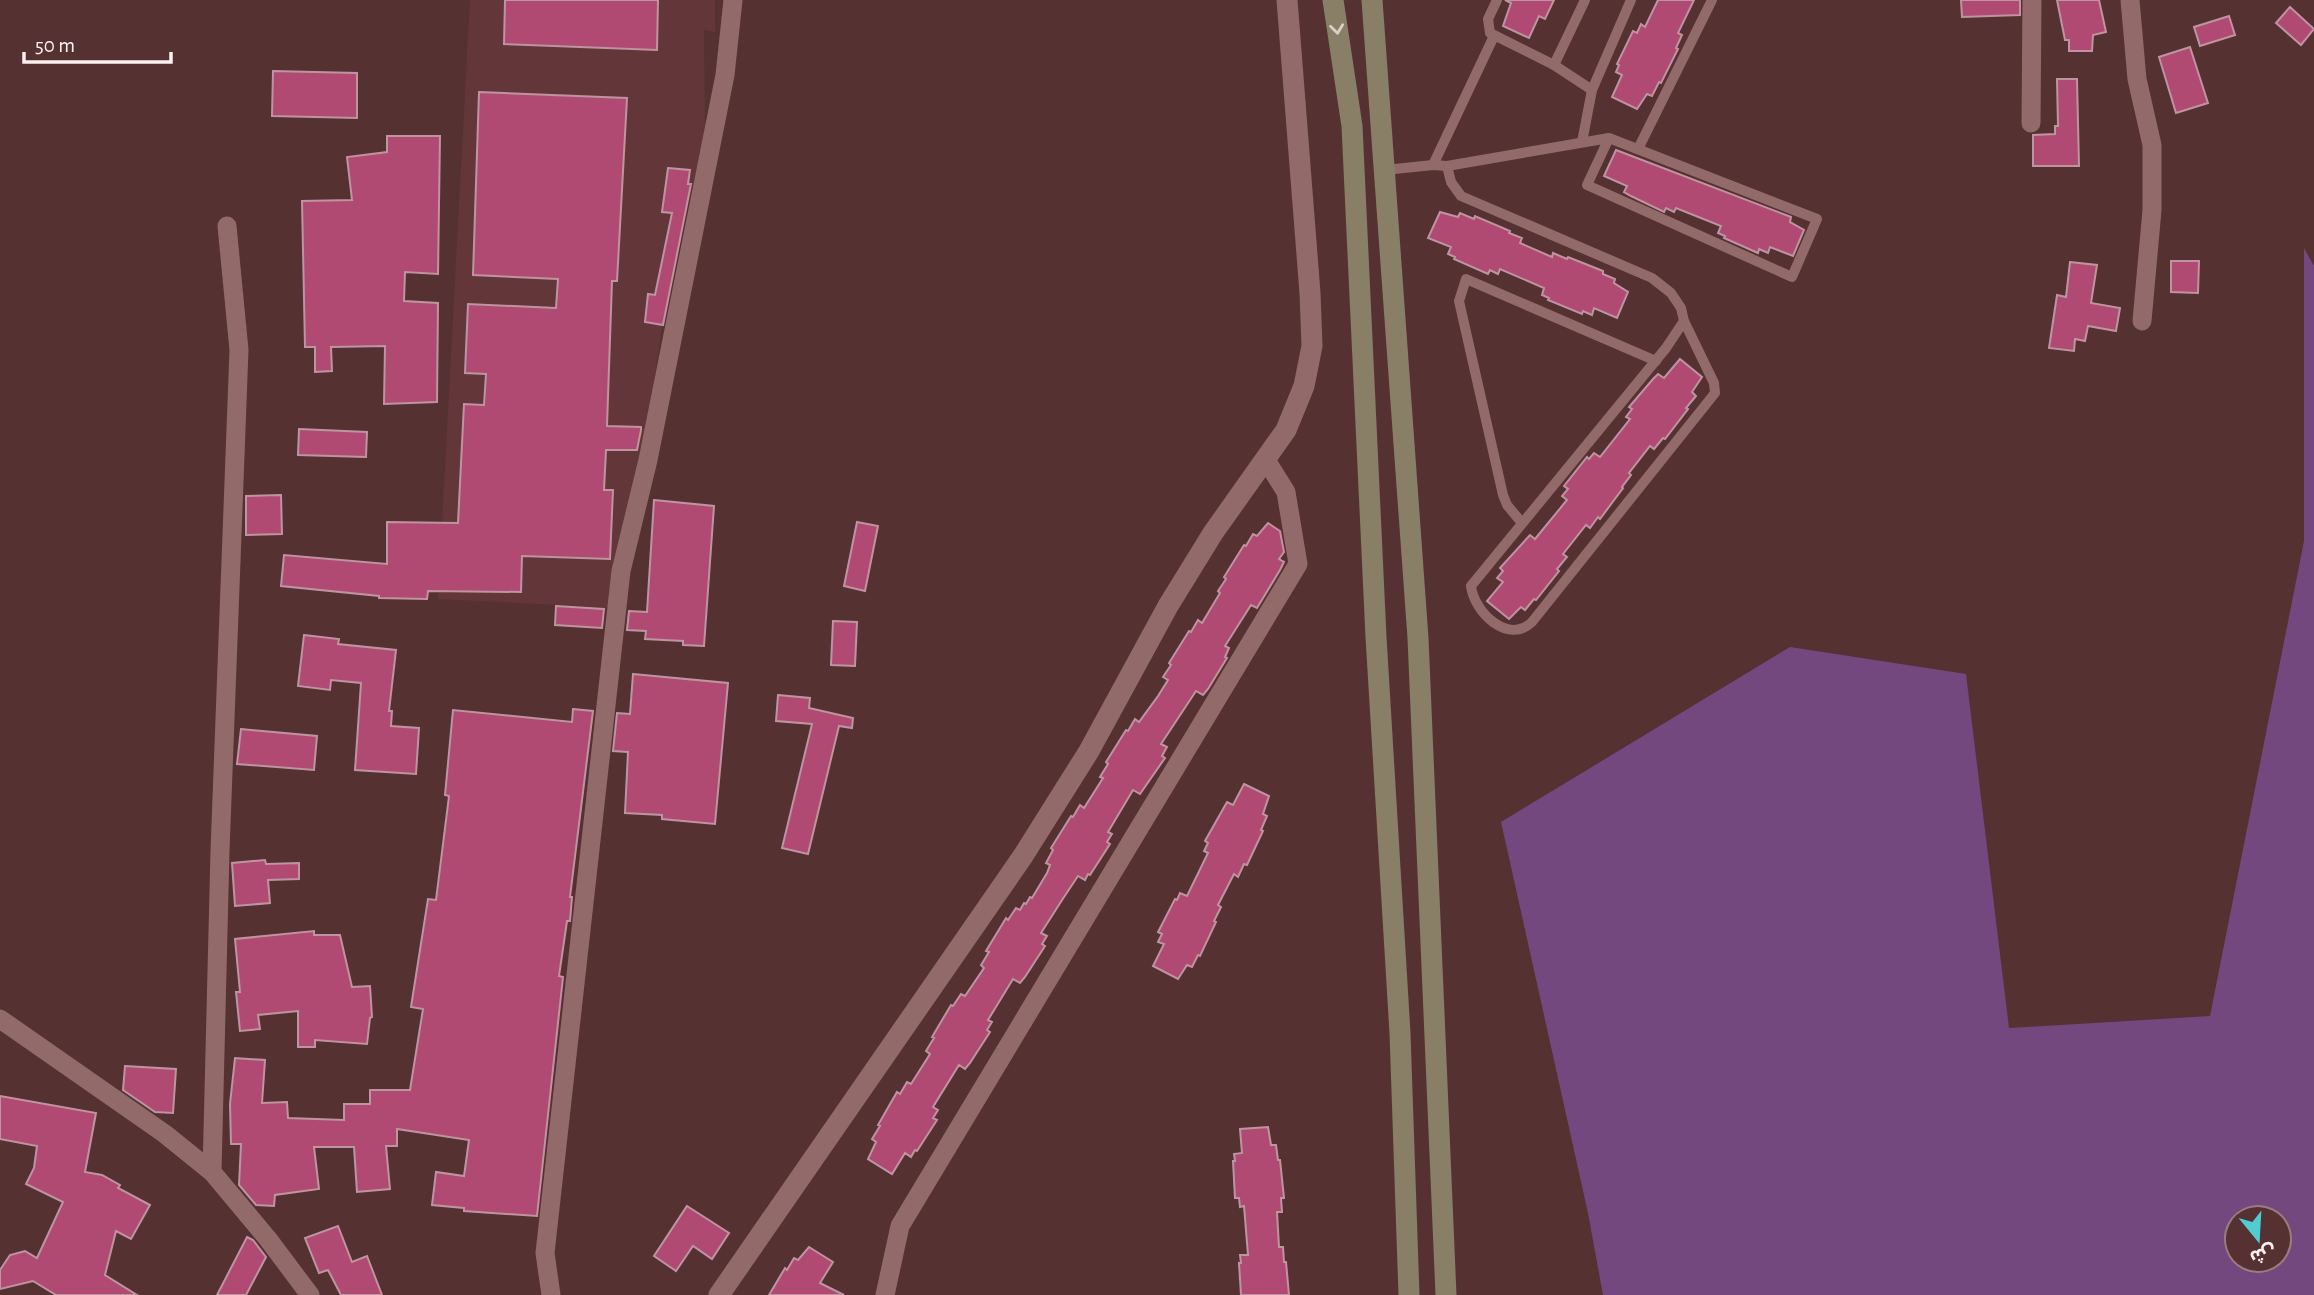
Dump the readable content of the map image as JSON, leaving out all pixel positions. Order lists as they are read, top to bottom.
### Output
{
  "scale_bar": "50 m",
  "north": "bottom"
}
